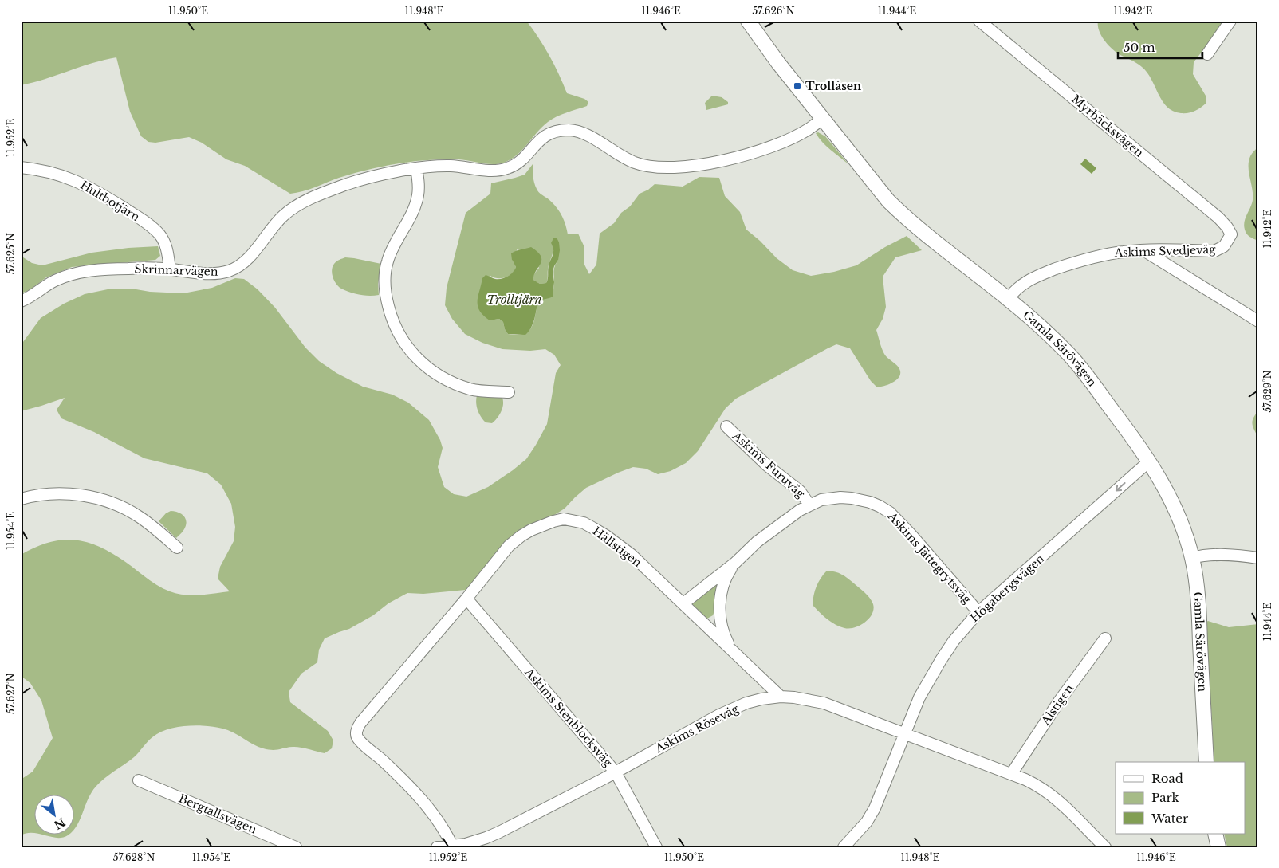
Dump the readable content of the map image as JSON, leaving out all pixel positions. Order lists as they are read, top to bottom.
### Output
{
  "streets": {
    "street": [
      "Myrbäcksvägen",
      "Hultbotjärn",
      "Askims Svedjeväg",
      "Skrinnarvägen",
      "Gamla Särövägen",
      "Askims Furuväg",
      "Hällstigen",
      "Askims Jättegrytsväg",
      "Högabergsvägen",
      "Alstigen",
      "Askims Stenblocksväg",
      "Askims Röseväg",
      "Bergtallsvägen"
    ]
  },
  "crossings": [
    ["Myrbäcksvägen", "Askims Svedjeväg"],
    ["Hultbotjärn", "Skrinnarvägen"],
    ["Askims Svedjeväg", "Gamla Särövägen"],
    ["Skrinnarvägen", "Gamla Särövägen"],
    ["Gamla Särövägen", "Högabergsvägen"],
    ["Askims Furuväg", "Askims Jättegrytsväg"],
    ["Hällstigen", "Askims Jättegrytsväg"],
    ["Hällstigen", "Askims Stenblocksväg"],
    ["Hällstigen", "Askims Röseväg"],
    ["Askims Jättegrytsväg", "Högabergsvägen"],
    ["Högabergsvägen", "Askims Röseväg"],
    ["Alstigen", "Askims Röseväg"],
    ["Askims Stenblocksväg", "Askims Röseväg"]
  ],
  "one_way": ["Högabergsvägen"],
  "water": ["Trolltjärn"],
  "places": {
    "transit": ["Trollåsen"]
  },
  "legend": ["Road", "Park", "Water"],
  "scale_bar": "50 m",
  "north": "bottom right",
  "coordinates": [
    "11.950°E",
    "11.948°E",
    "11.946°E",
    "57.626°N",
    "11.944°E",
    "11.942°E",
    "11.952°E",
    "57.625°N",
    "57.629°N",
    "11.954°E",
    "57.627°N",
    "57.628°N"
  ]
}
